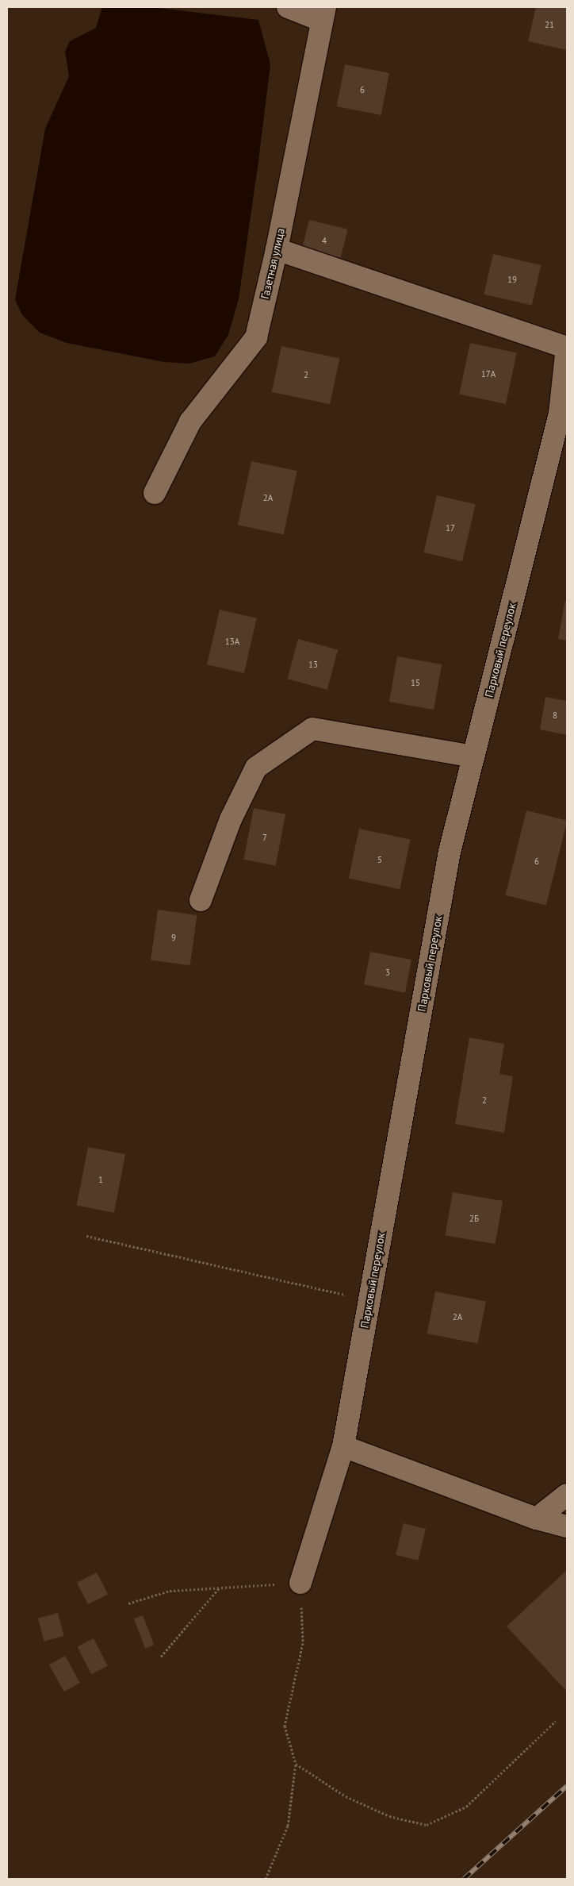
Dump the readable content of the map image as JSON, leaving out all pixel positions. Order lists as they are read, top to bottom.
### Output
{
  "streets": {
    "street": ["Газетная улица", "Парковый переулок"]
  },
  "house_numbers": [
    "21",
    "6",
    "4",
    "19",
    "17А",
    "2",
    "2А",
    "17",
    "13А",
    "13",
    "15",
    "8",
    "7",
    "5",
    "6",
    "9",
    "3",
    "2",
    "1",
    "2Б",
    "2А"
  ]
}
